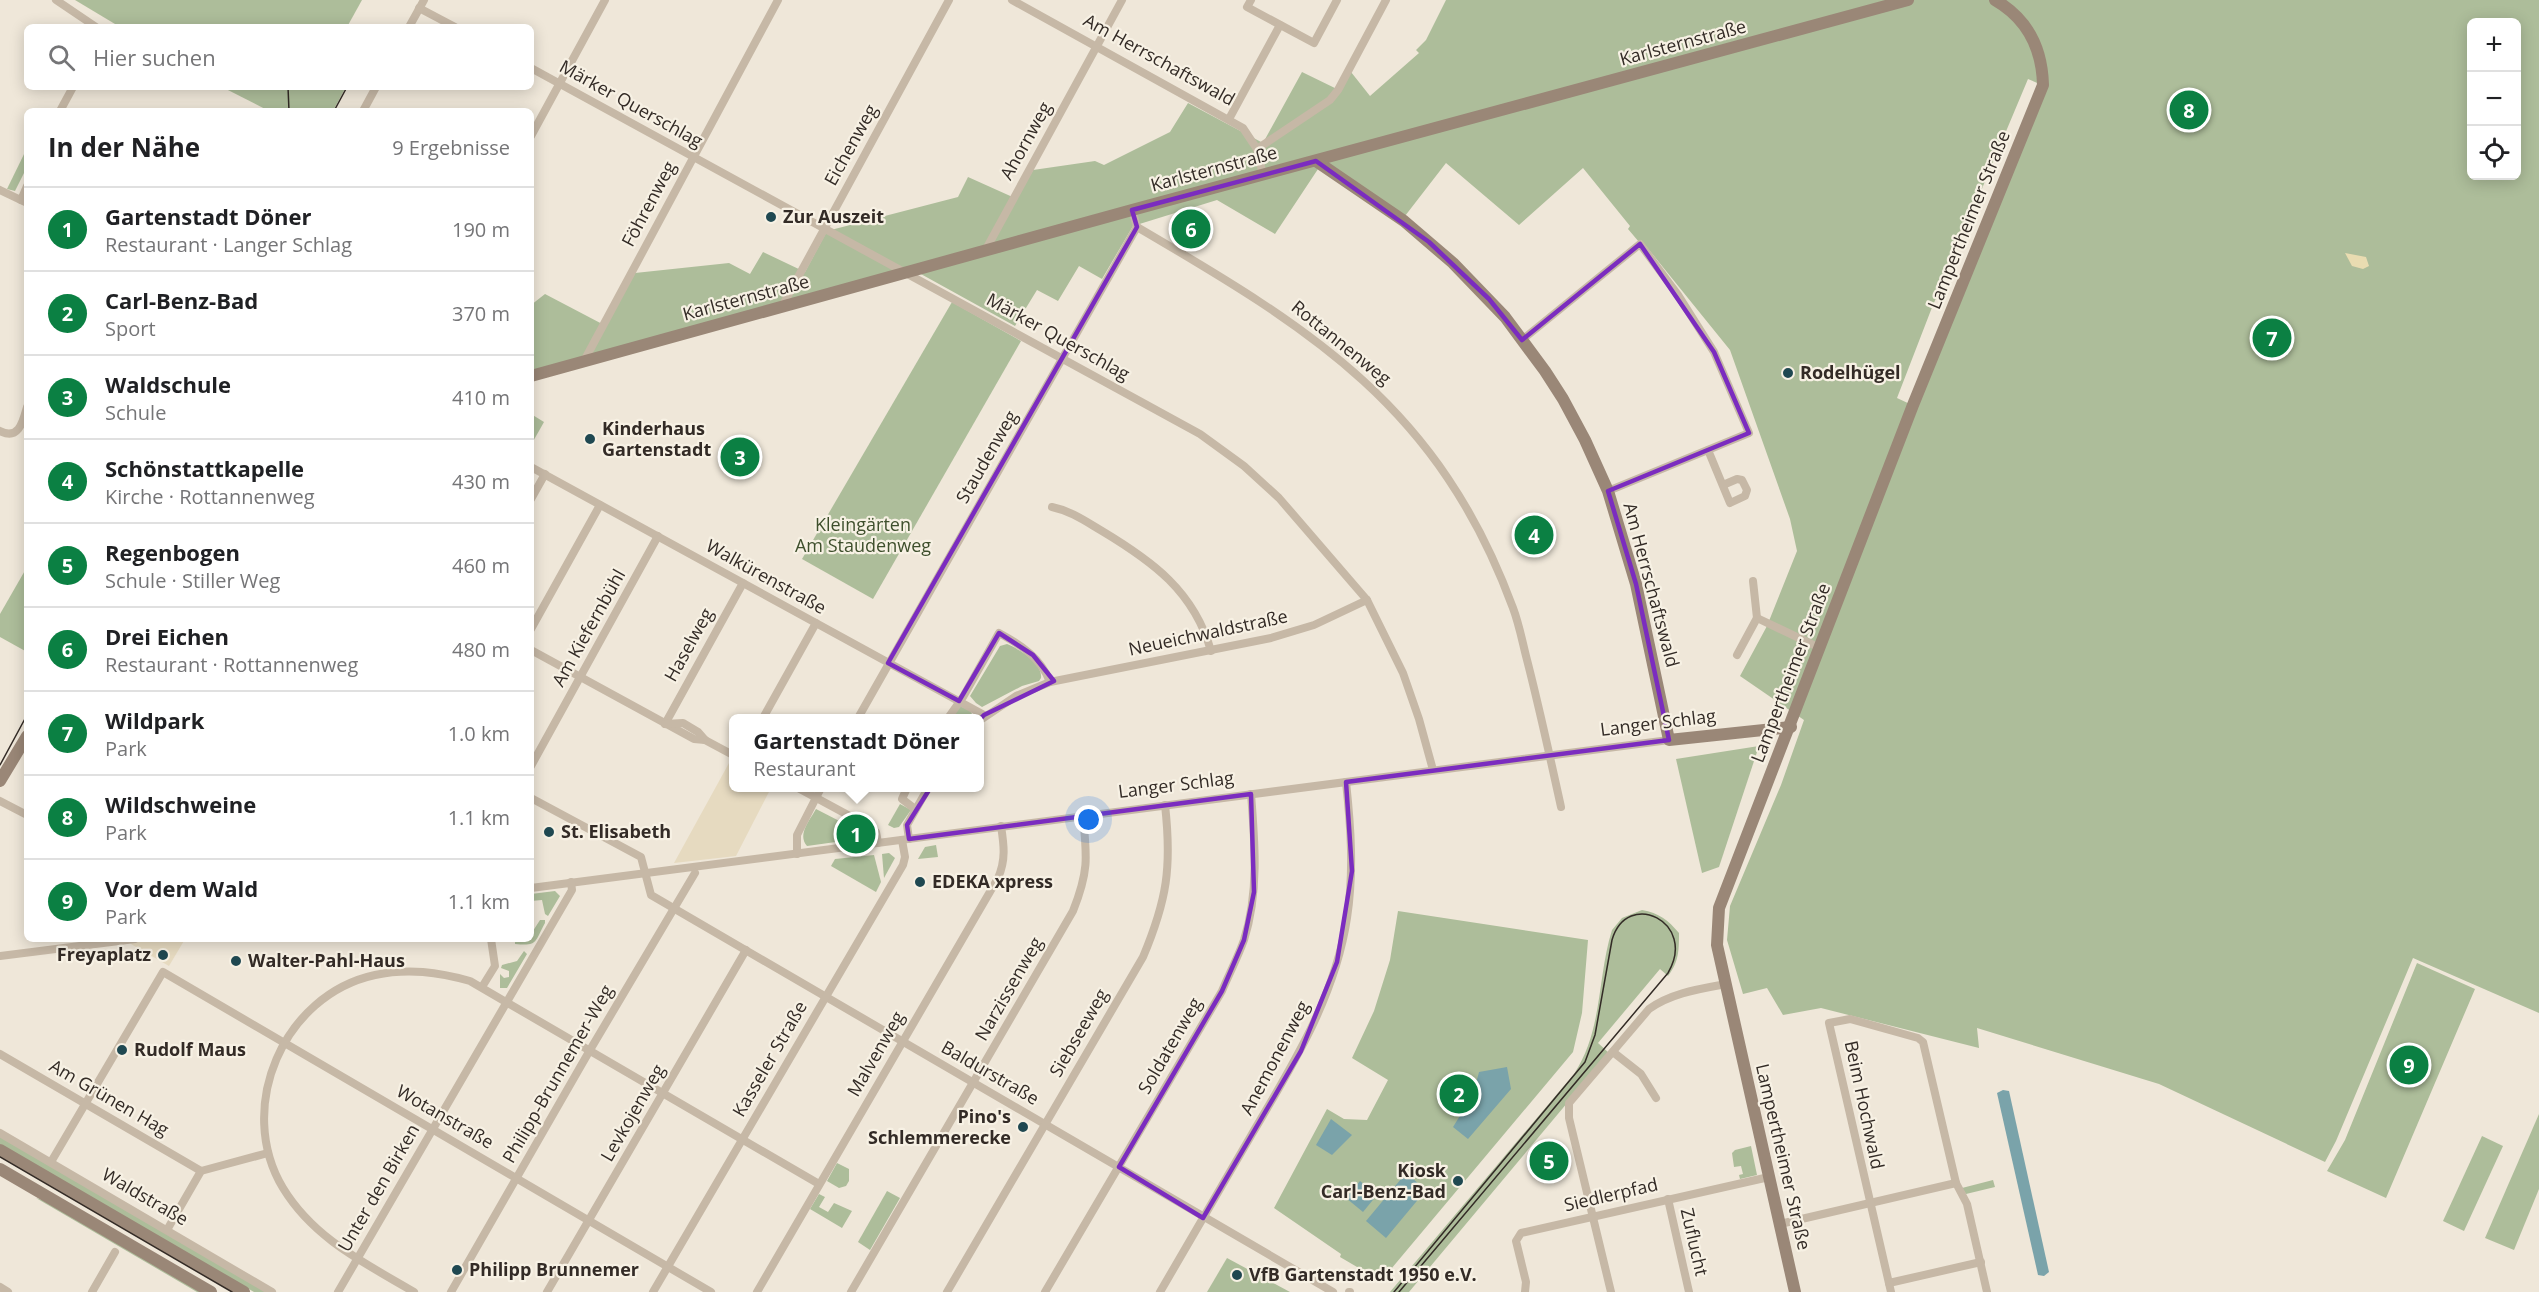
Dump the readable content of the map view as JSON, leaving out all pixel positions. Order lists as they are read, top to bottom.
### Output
{
  "streets": {
    "street": [
      "Karlsternstraße",
      "Am Herrschaftswald",
      "Märker Querschlag",
      "Ahornweg",
      "Eichenweg",
      "Föhrenweg",
      "Lampertheimer Straße",
      "Rottannenweg",
      "Staudenweg",
      "Walkürenstraße",
      "Am Kiefernbühl",
      "Neueichwaldstraße",
      "Haselweg",
      "Langer Schlag",
      "Narzissenweg",
      "Siebseeweg",
      "Soldatenweg",
      "Malvenweg",
      "Anemonenweg",
      "Kasseler Straße",
      "Baldurstraße",
      "Philipp-Brunnemer-Weg",
      "Am Grünen Hag",
      "Beim Hochwald",
      "Levkojenweg",
      "Wotanstraße",
      "Unter den Birken",
      "Siedlerpfad",
      "Waldstraße",
      "Zuflucht"
    ]
  },
  "crossings": [
    ["Karlsternstraße", "Am Herrschaftswald"],
    ["Karlsternstraße", "Märker Querschlag"],
    ["Karlsternstraße", "Ahornweg"],
    ["Karlsternstraße", "Eichenweg"],
    ["Karlsternstraße", "Föhrenweg"],
    ["Am Herrschaftswald", "Ahornweg"],
    ["Am Herrschaftswald", "Langer Schlag"],
    ["Märker Querschlag", "Eichenweg"],
    ["Märker Querschlag", "Föhrenweg"],
    ["Märker Querschlag", "Staudenweg"],
    ["Märker Querschlag", "Neueichwaldstraße"],
    ["Märker Querschlag", "Langer Schlag"],
    ["Lampertheimer Straße", "Langer Schlag"],
    ["Lampertheimer Straße", "Siedlerpfad"],
    ["Rottannenweg", "Staudenweg"],
    ["Rottannenweg", "Langer Schlag"],
    ["Staudenweg", "Walkürenstraße"],
    ["Walkürenstraße", "Am Kiefernbühl"],
    ["Walkürenstraße", "Haselweg"],
    ["Langer Schlag", "Narzissenweg"],
    ["Langer Schlag", "Siebseeweg"],
    ["Langer Schlag", "Soldatenweg"],
    ["Langer Schlag", "Malvenweg"],
    ["Langer Schlag", "Anemonenweg"],
    ["Langer Schlag", "Kasseler Straße"],
    ["Langer Schlag", "Baldurstraße"],
    ["Langer Schlag", "Unter den Birken"],
    ["Narzissenweg", "Baldurstraße"],
    ["Siebseeweg", "Baldurstraße"],
    ["Soldatenweg", "Baldurstraße"],
    ["Malvenweg", "Baldurstraße"],
    ["Anemonenweg", "Baldurstraße"],
    ["Kasseler Straße", "Baldurstraße"],
    ["Kasseler Straße", "Wotanstraße"],
    ["Baldurstraße", "Philipp-Brunnemer-Weg"],
    ["Baldurstraße", "Levkojenweg"],
    ["Philipp-Brunnemer-Weg", "Wotanstraße"],
    ["Am Grünen Hag", "Wotanstraße"],
    ["Levkojenweg", "Wotanstraße"],
    ["Wotanstraße", "Unter den Birken"],
    ["Siedlerpfad", "Zuflucht"]
  ],
  "parks": ["Kleingärten Am Staudenweg"],
  "places": [
    "Zur Auszeit",
    "Rodelhügel",
    "Kinderhaus Gartenstadt",
    "St. Elisabeth",
    "EDEKA xpress",
    "Freyaplatz",
    "Walter-Pahl-Haus",
    "Rudolf Maus",
    "Pino's Schlemmerecke",
    "Kiosk Carl-Benz-Bad",
    "Philipp Brunnemer",
    "VfB Gartenstadt 1950 e.V."
  ],
  "page": {
    "map_buttons": ["+", "−"],
    "search": "Hier suchen",
    "pins": [
      "8",
      "6",
      "7",
      "3",
      "4",
      "1",
      "9",
      "2",
      "5"
    ],
    "heading": ["In der Nähe", "9 Ergebnisse"],
    "list": [
      {
        "mark": "1",
        "name": "Gartenstadt Döner",
        "note": "Restaurant · Langer Schlag",
        "value": "190 m"
      },
      {
        "mark": "2",
        "name": "Carl-Benz-Bad",
        "note": "Sport",
        "value": "370 m"
      },
      {
        "mark": "3",
        "name": "Waldschule",
        "note": "Schule",
        "value": "410 m"
      },
      {
        "mark": "4",
        "name": "Schönstattkapelle",
        "note": "Kirche · Rottannenweg",
        "value": "430 m"
      },
      {
        "mark": "5",
        "name": "Regenbogen",
        "note": "Schule · Stiller Weg",
        "value": "460 m"
      },
      {
        "mark": "6",
        "name": "Drei Eichen",
        "note": "Restaurant · Rottannenweg",
        "value": "480 m"
      },
      {
        "mark": "7",
        "name": "Wildpark",
        "note": "Park",
        "value": "1.0 km"
      },
      {
        "mark": "8",
        "name": "Wildschweine",
        "note": "Park",
        "value": "1.1 km"
      },
      {
        "mark": "9",
        "name": "Vor dem Wald",
        "note": "Park",
        "value": "1.1 km"
      }
    ],
    "popup": ["Gartenstadt Döner", "Restaurant"]
  }
}
